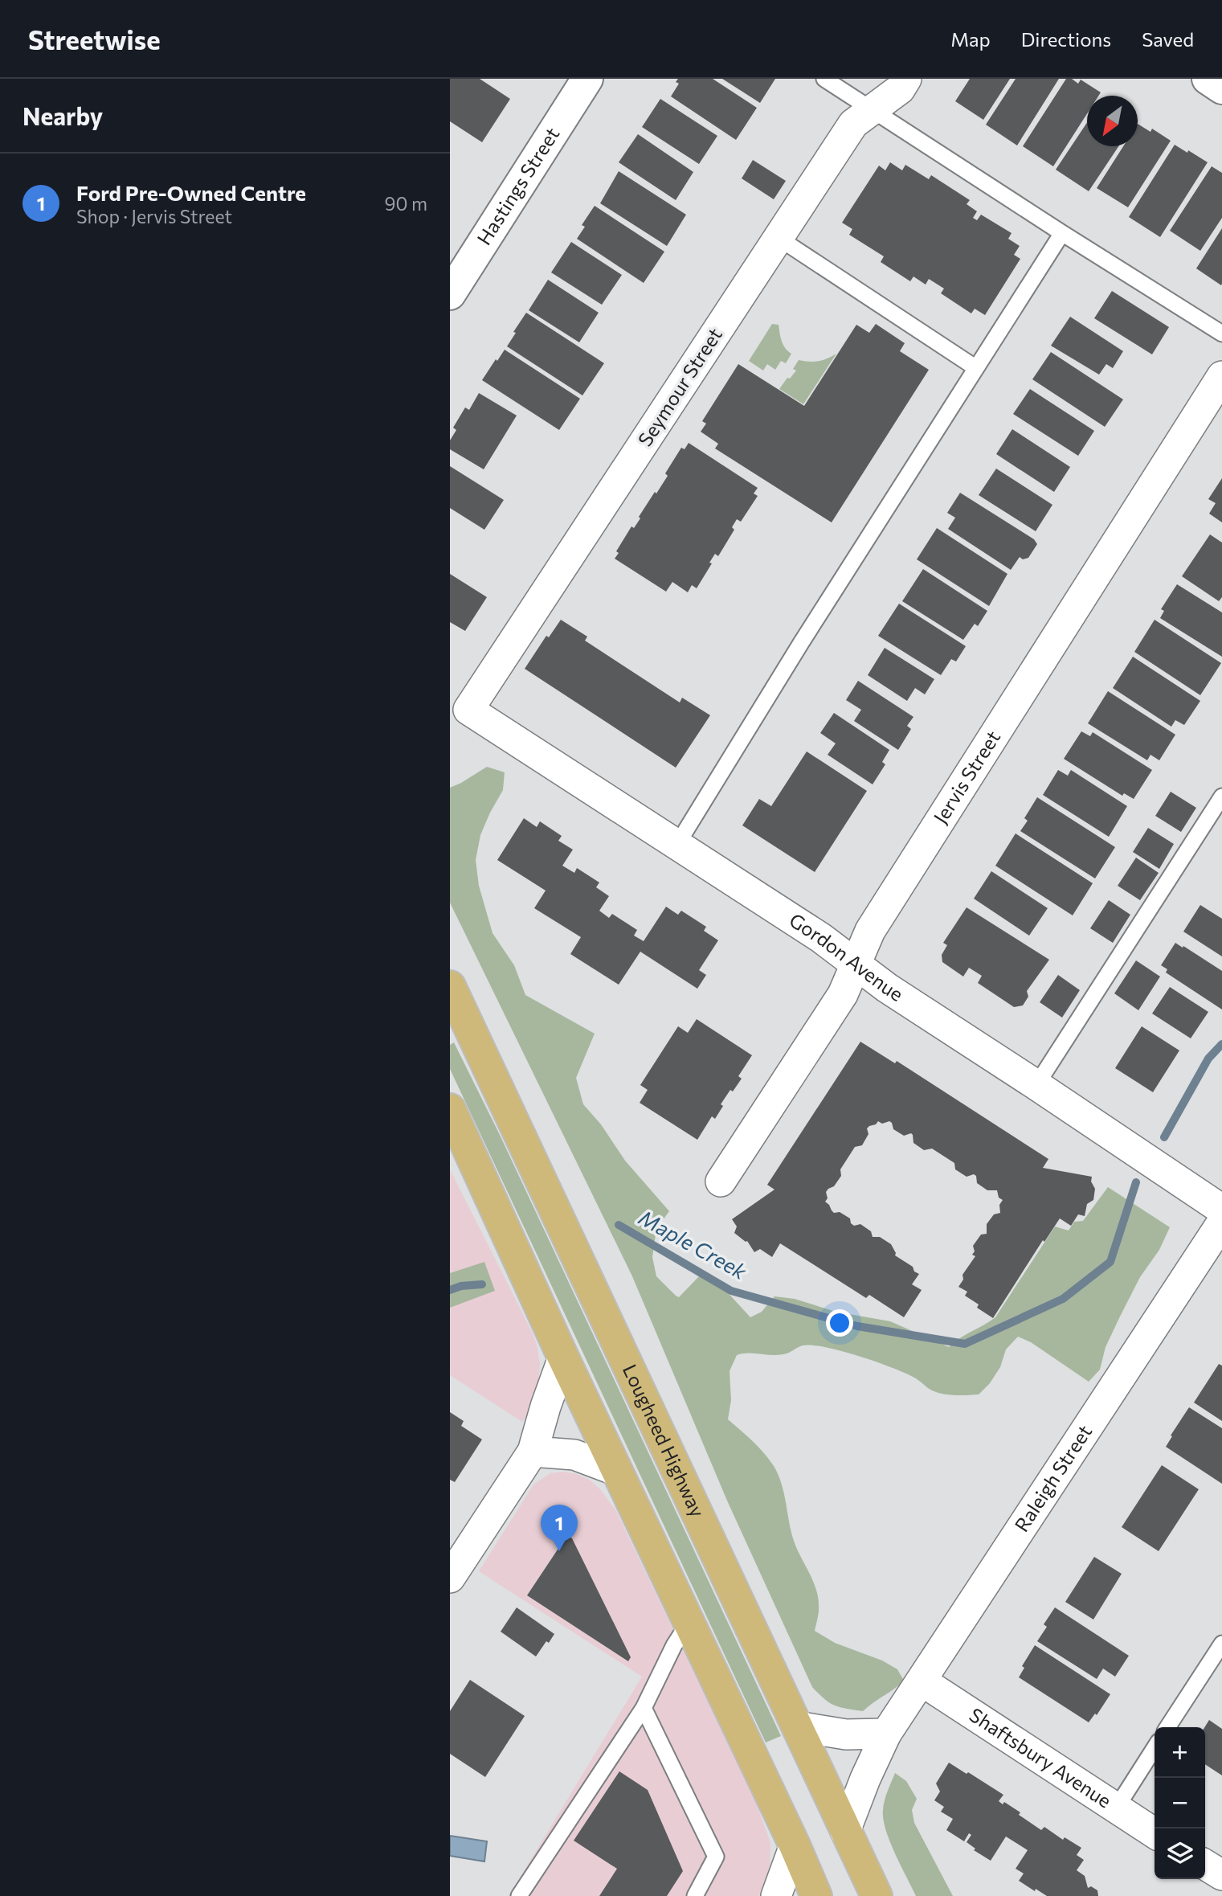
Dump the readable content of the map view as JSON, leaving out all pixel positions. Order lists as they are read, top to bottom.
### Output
{
  "streets": {
    "main road": ["Lougheed Highway"],
    "street": [
      "Hastings Street",
      "Seymour Street",
      "Jervis Street",
      "Gordon Avenue",
      "Raleigh Street",
      "Shaftsbury Avenue"
    ]
  },
  "crossings": [
    ["Seymour Street", "Gordon Avenue"],
    ["Jervis Street", "Gordon Avenue"],
    ["Lougheed Highway", "Raleigh Street"],
    ["Raleigh Street", "Shaftsbury Avenue"]
  ],
  "water": ["Maple Creek"],
  "north": "bottom left",
  "page": {
    "header": "Streetwise",
    "nav": ["Map", "Directions", "Saved"],
    "heading": "Nearby",
    "list": [
      {
        "mark": "1",
        "name": "Ford Pre-Owned Centre",
        "note": "Shop · Jervis Street",
        "value": "90 m"
      }
    ],
    "pins": "1",
    "map_buttons": ["+", "−"]
  }
}
